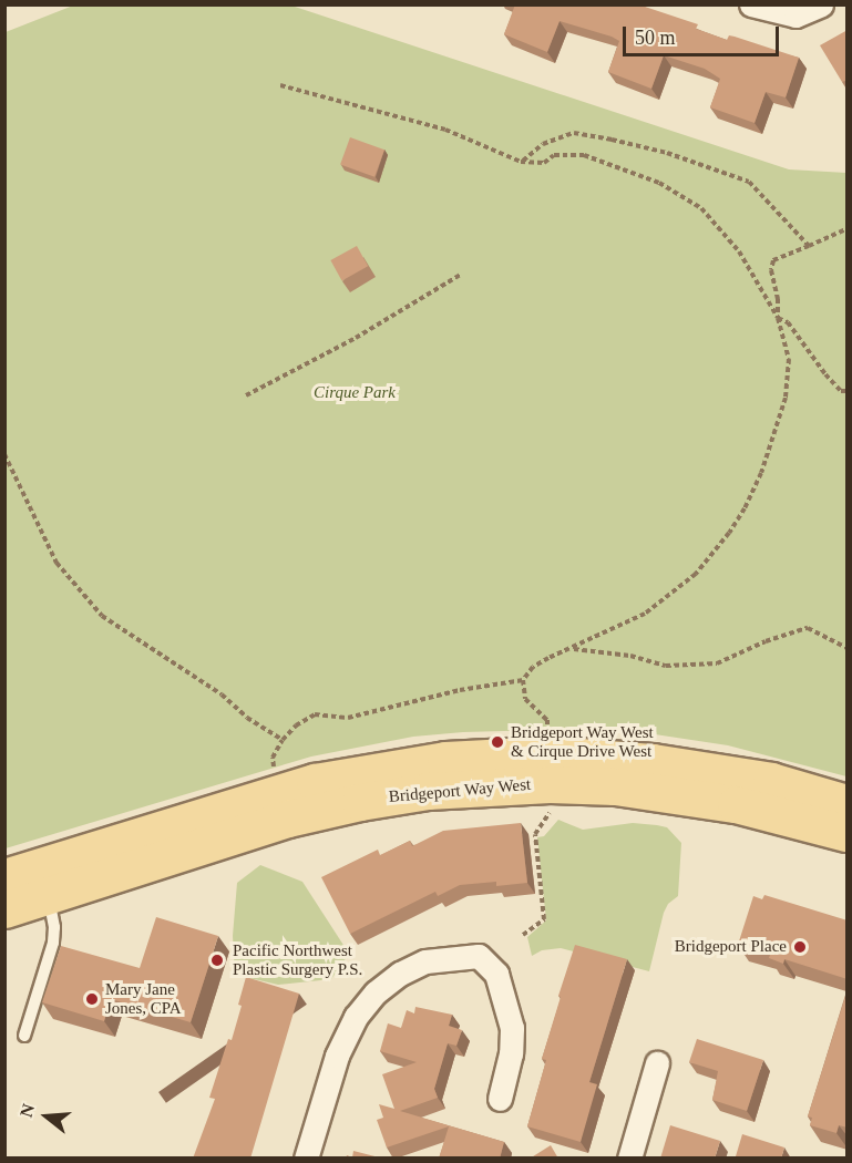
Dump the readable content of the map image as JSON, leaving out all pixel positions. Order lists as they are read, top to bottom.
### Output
{
  "streets": {
    "main road": ["Bridgeport Way West"]
  },
  "parks": ["Cirque Park"],
  "places": [
    "Bridgeport Way West & Cirque Drive West",
    "Bridgeport Place",
    "Pacific Northwest Plastic Surgery P.S.",
    "Mary Jane Jones, CPA"
  ],
  "scale_bar": "50 m",
  "north": "left"
}
